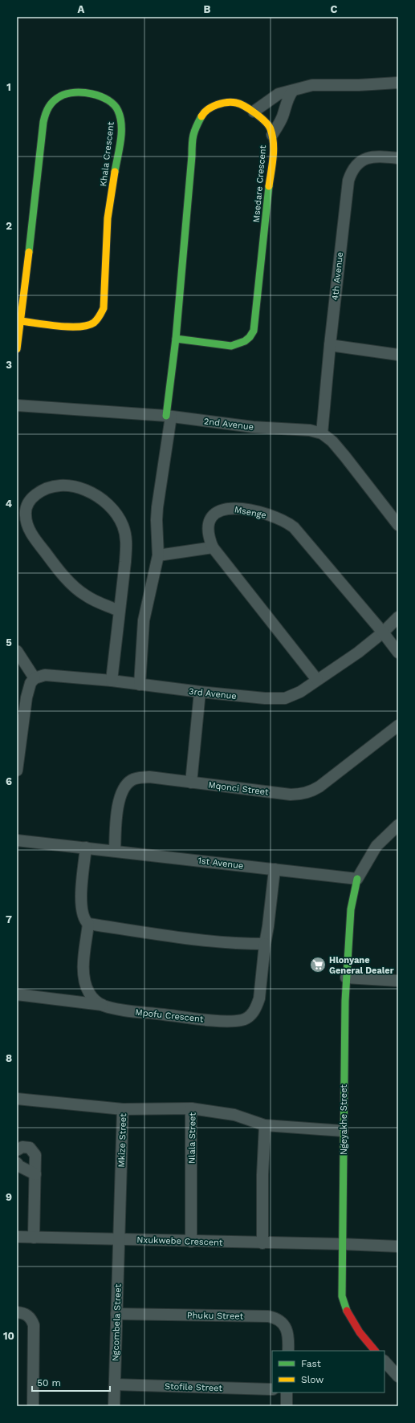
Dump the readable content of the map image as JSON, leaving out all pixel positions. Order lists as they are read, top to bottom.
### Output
{
  "streets": {
    "street": [
      "Khala Crescent",
      "Msedare Crescent",
      "4th Avenue",
      "2nd Avenue",
      "Msenge",
      "3rd Avenue",
      "Mqonci Street",
      "1st Avenue",
      "Mpofu Crescent",
      "Ngeyakhe Street",
      "Nlala Street",
      "Mkize Street",
      "Nxukwebe Crescent",
      "Phuku Street",
      "Ngcombela Street",
      "Stofile Street"
    ]
  },
  "crossings": [
    ["Msedare Crescent", "2nd Avenue"],
    ["4th Avenue", "2nd Avenue"],
    ["Msenge", "3rd Avenue"],
    ["Mqonci Street", "1st Avenue"],
    ["1st Avenue", "Mpofu Crescent"],
    ["1st Avenue", "Ngeyakhe Street"],
    ["Ngeyakhe Street", "Nlala Street"],
    ["Ngeyakhe Street", "Nxukwebe Crescent"],
    ["Nlala Street", "Mkize Street"],
    ["Nlala Street", "Nxukwebe Crescent"],
    ["Mkize Street", "Nxukwebe Crescent"],
    ["Mkize Street", "Ngcombela Street"],
    ["Nxukwebe Crescent", "Ngcombela Street"],
    ["Phuku Street", "Ngcombela Street"],
    ["Ngcombela Street", "Stofile Street"]
  ],
  "places": {
    "supermarket": ["Hlonyane General Dealer"]
  },
  "legend": ["Fast", "Slow"],
  "scale_bar": "50 m",
  "grid": {
    "columns": ["A", "B", "C"],
    "rows": [
      "1",
      "2",
      "3",
      "4",
      "5",
      "6",
      "7",
      "8",
      "9",
      "10"
    ]
  }
}
